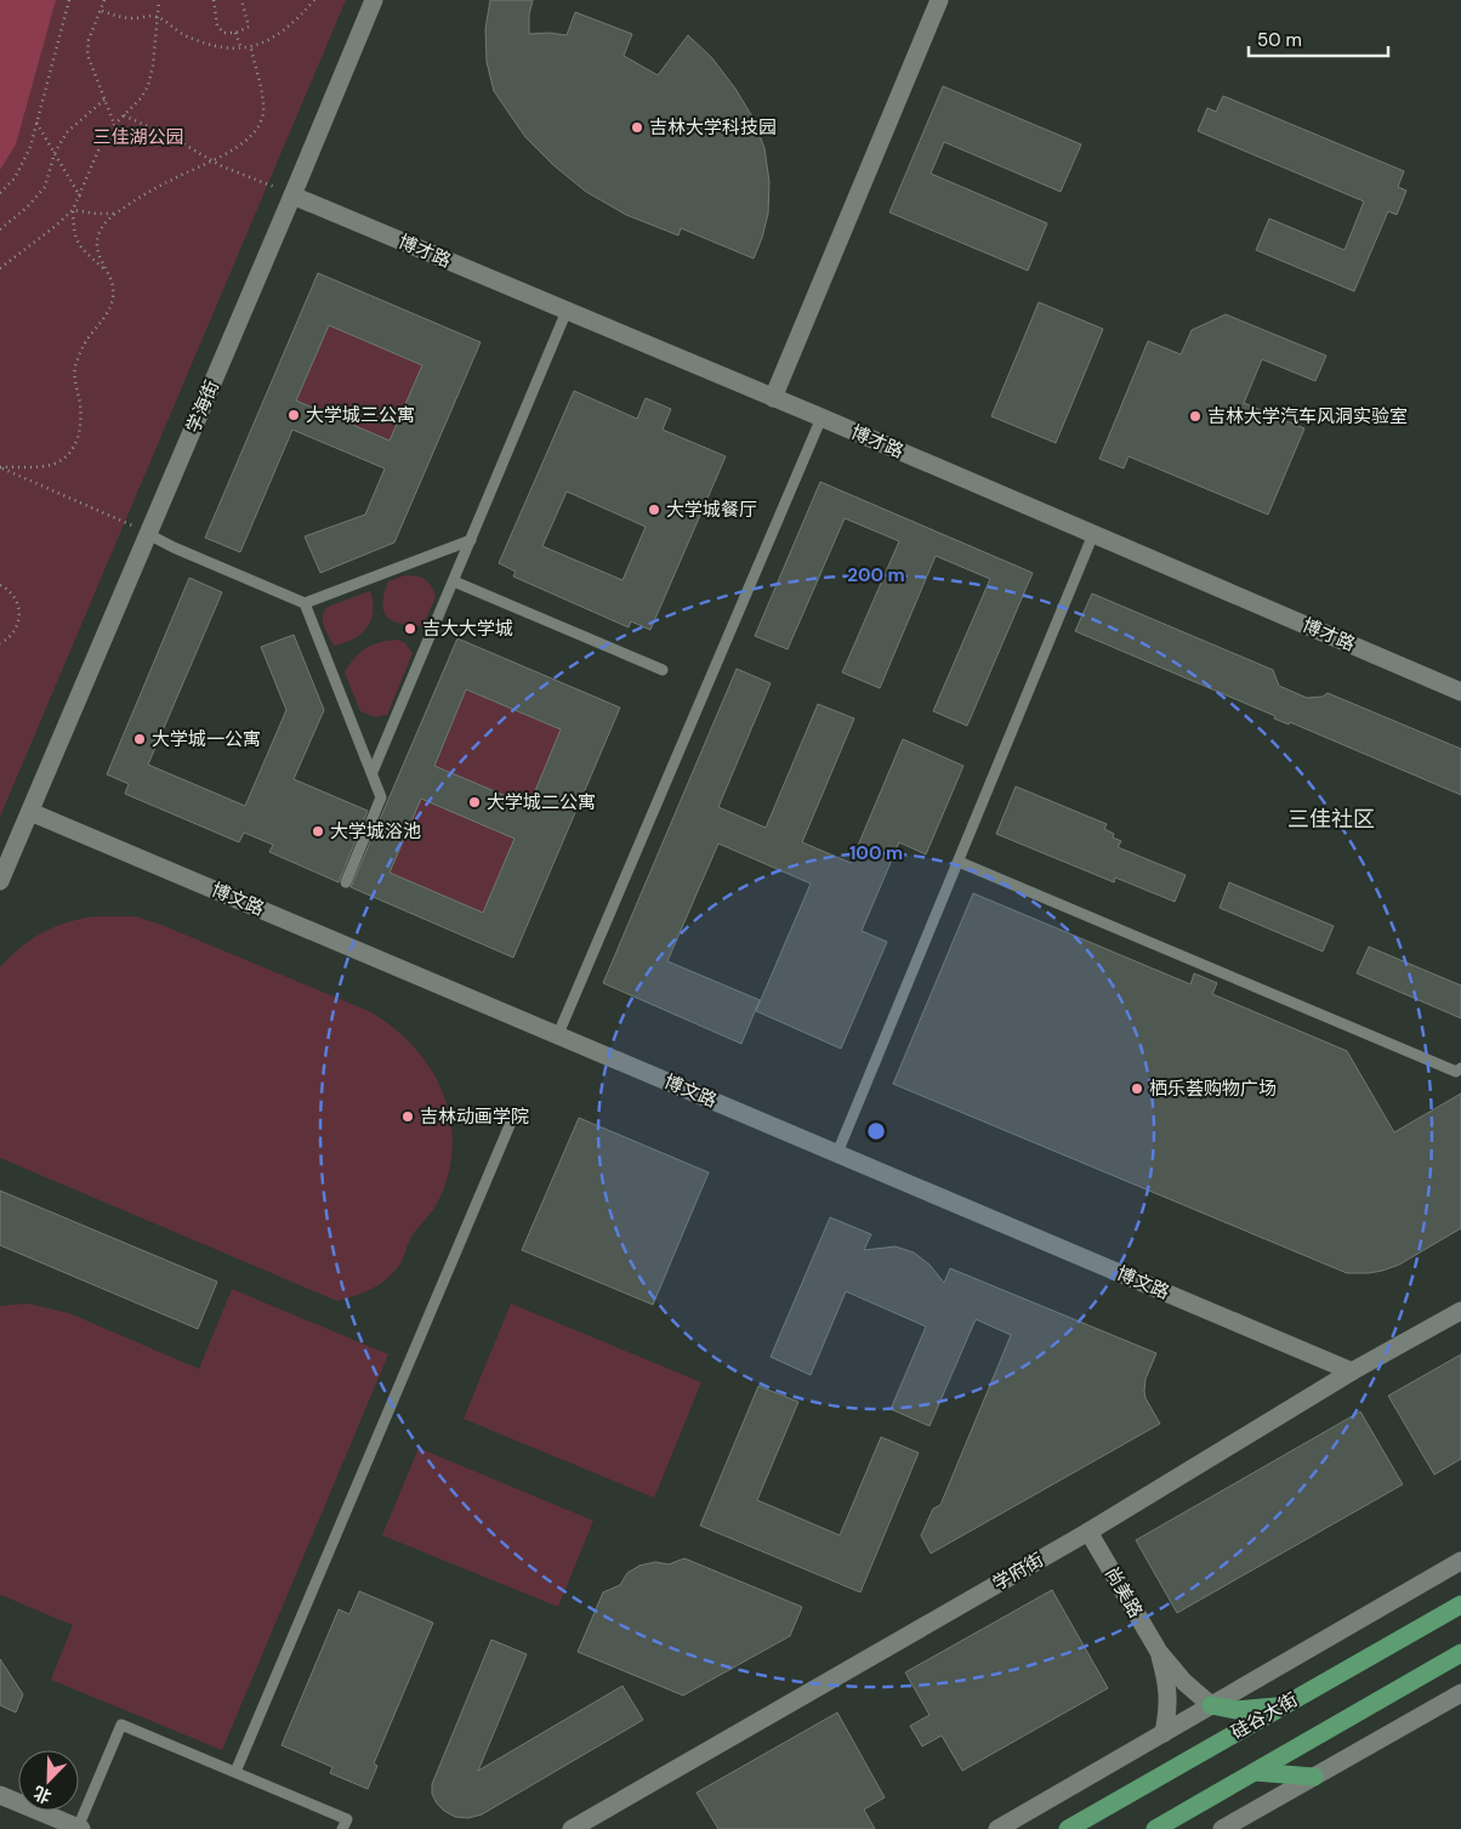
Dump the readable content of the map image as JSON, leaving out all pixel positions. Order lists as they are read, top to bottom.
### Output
{
  "streets": {
    "main road": ["硅谷大街"],
    "street": [
      "博才路",
      "学海街",
      "博文路",
      "学府街",
      "尚美路"
    ]
  },
  "crossings": [
    ["博才路", "学海街"],
    ["学海街", "博文路"],
    ["博文路", "学府街"],
    ["学府街", "尚美路"]
  ],
  "districts": ["三佳社区"],
  "parks": ["三佳湖公园"],
  "places": [
    "吉林大学科技园",
    "大学城三公寓",
    "吉林大学汽车风洞实验室",
    "大学城餐厅",
    "吉大大学城",
    "大学城一公寓",
    "大学城二公寓",
    "大学城浴池",
    "栖乐荟购物广场",
    "吉林动画学院"
  ],
  "scale_bar": "50 m",
  "north": "bottom left",
  "rings": ["200 m", "100 m"]
}
